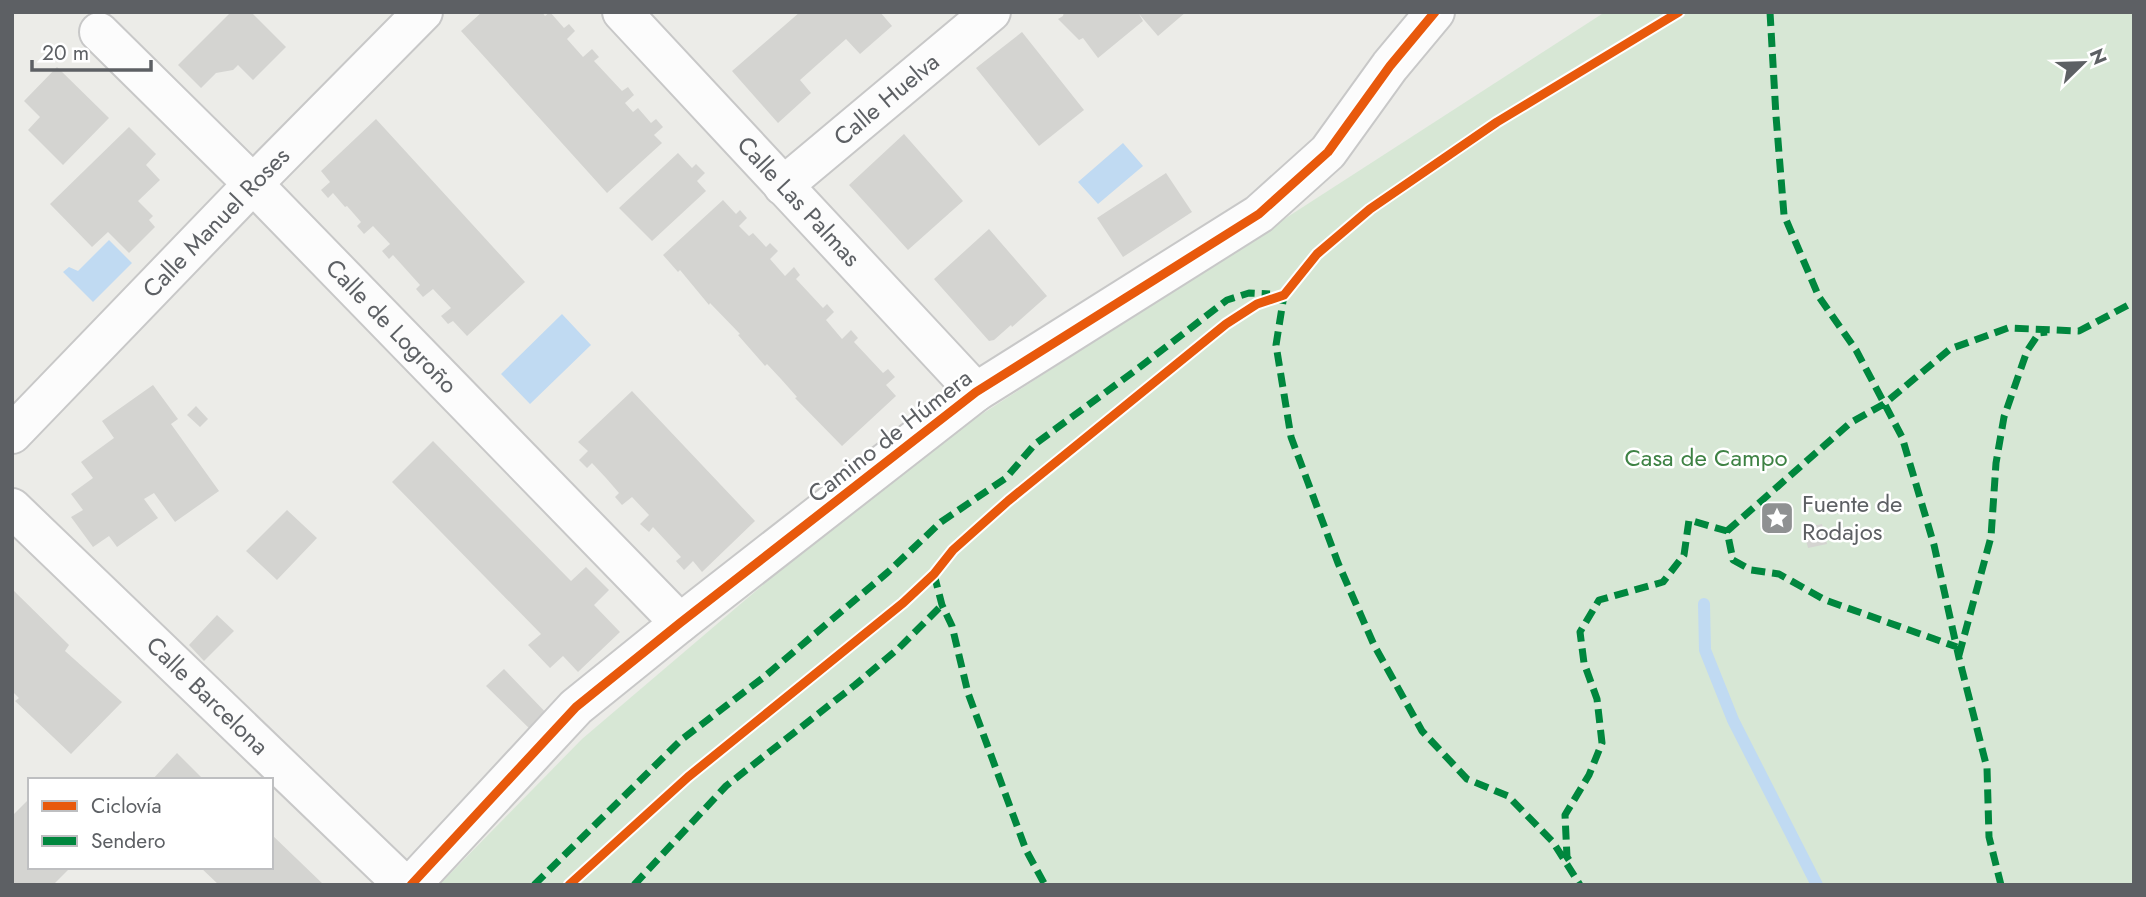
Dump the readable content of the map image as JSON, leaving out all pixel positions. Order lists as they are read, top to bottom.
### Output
{
  "streets": {
    "street": [
      "Calle Huelva",
      "Calle Las Palmas",
      "Calle Manuel Roses",
      "Calle de Logroño",
      "Camino de Húmera",
      "Calle Barcelona"
    ]
  },
  "crossings": [
    ["Calle Huelva", "Calle Las Palmas"],
    ["Calle Las Palmas", "Camino de Húmera"],
    ["Calle Manuel Roses", "Calle de Logroño"],
    ["Calle de Logroño", "Camino de Húmera"]
  ],
  "parks": ["Casa de Campo"],
  "places": {
    "place": ["Fuente de Rodajos"]
  },
  "legend": ["Ciclovía", "Sendero"],
  "scale_bar": "20 m",
  "north": "top right"
}
